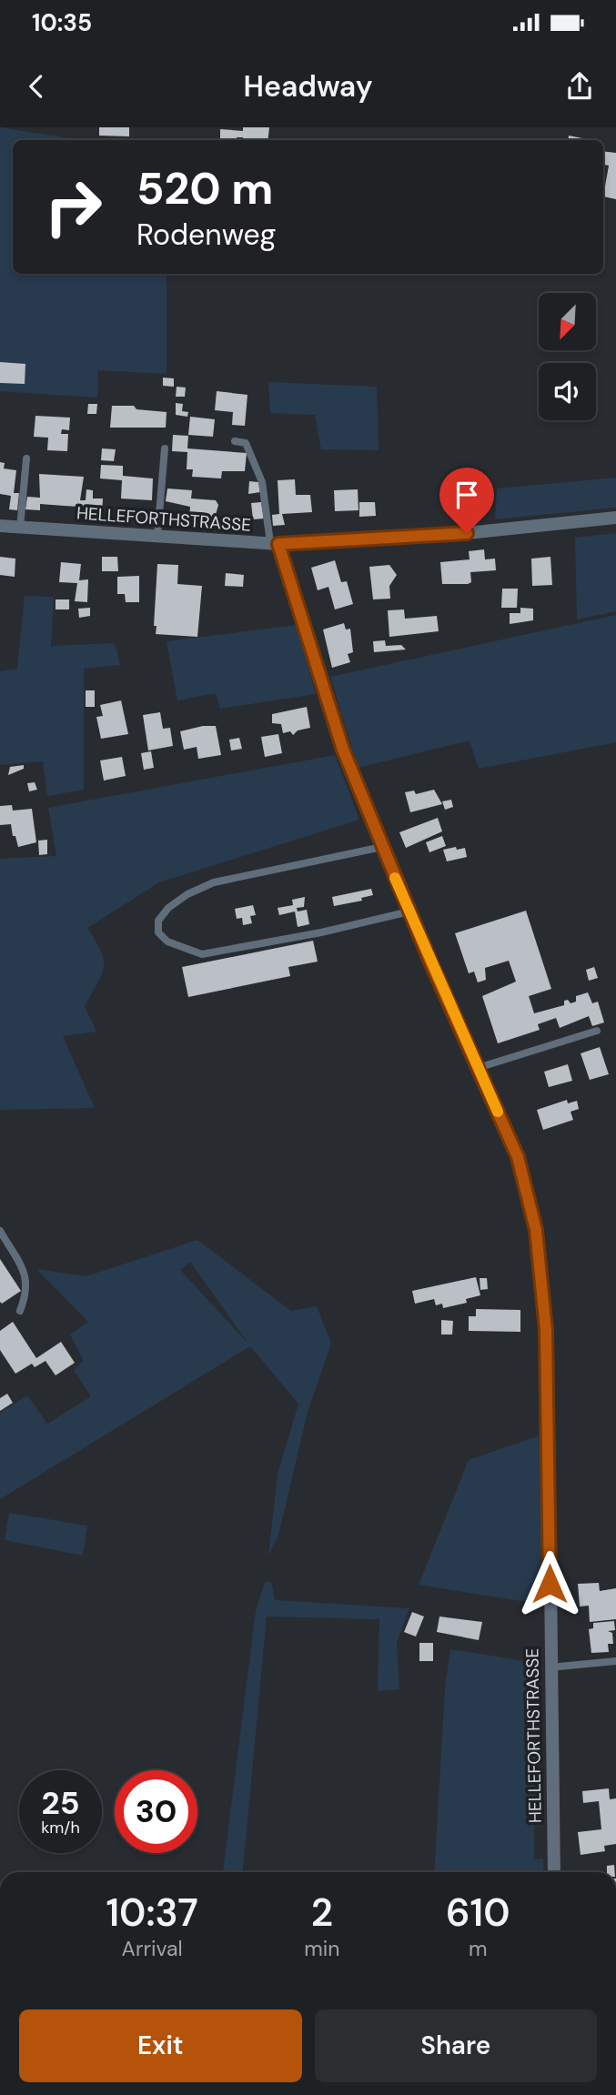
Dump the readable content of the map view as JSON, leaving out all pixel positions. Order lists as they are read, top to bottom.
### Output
{
  "streets": {
    "street": ["HELLEFORTHSTRASSE"]
  },
  "north": "bottom left",
  "page": {
    "status": "10:35",
    "header": "Headway",
    "turn": ["520 m", "Rodenweg"],
    "speed": "25 km/h",
    "limit": "30",
    "eta": [
      "10:37",
      "Arrival",
      "2",
      "min",
      "610",
      "m"
    ],
    "buttons": ["Exit", "Share"]
  }
}
